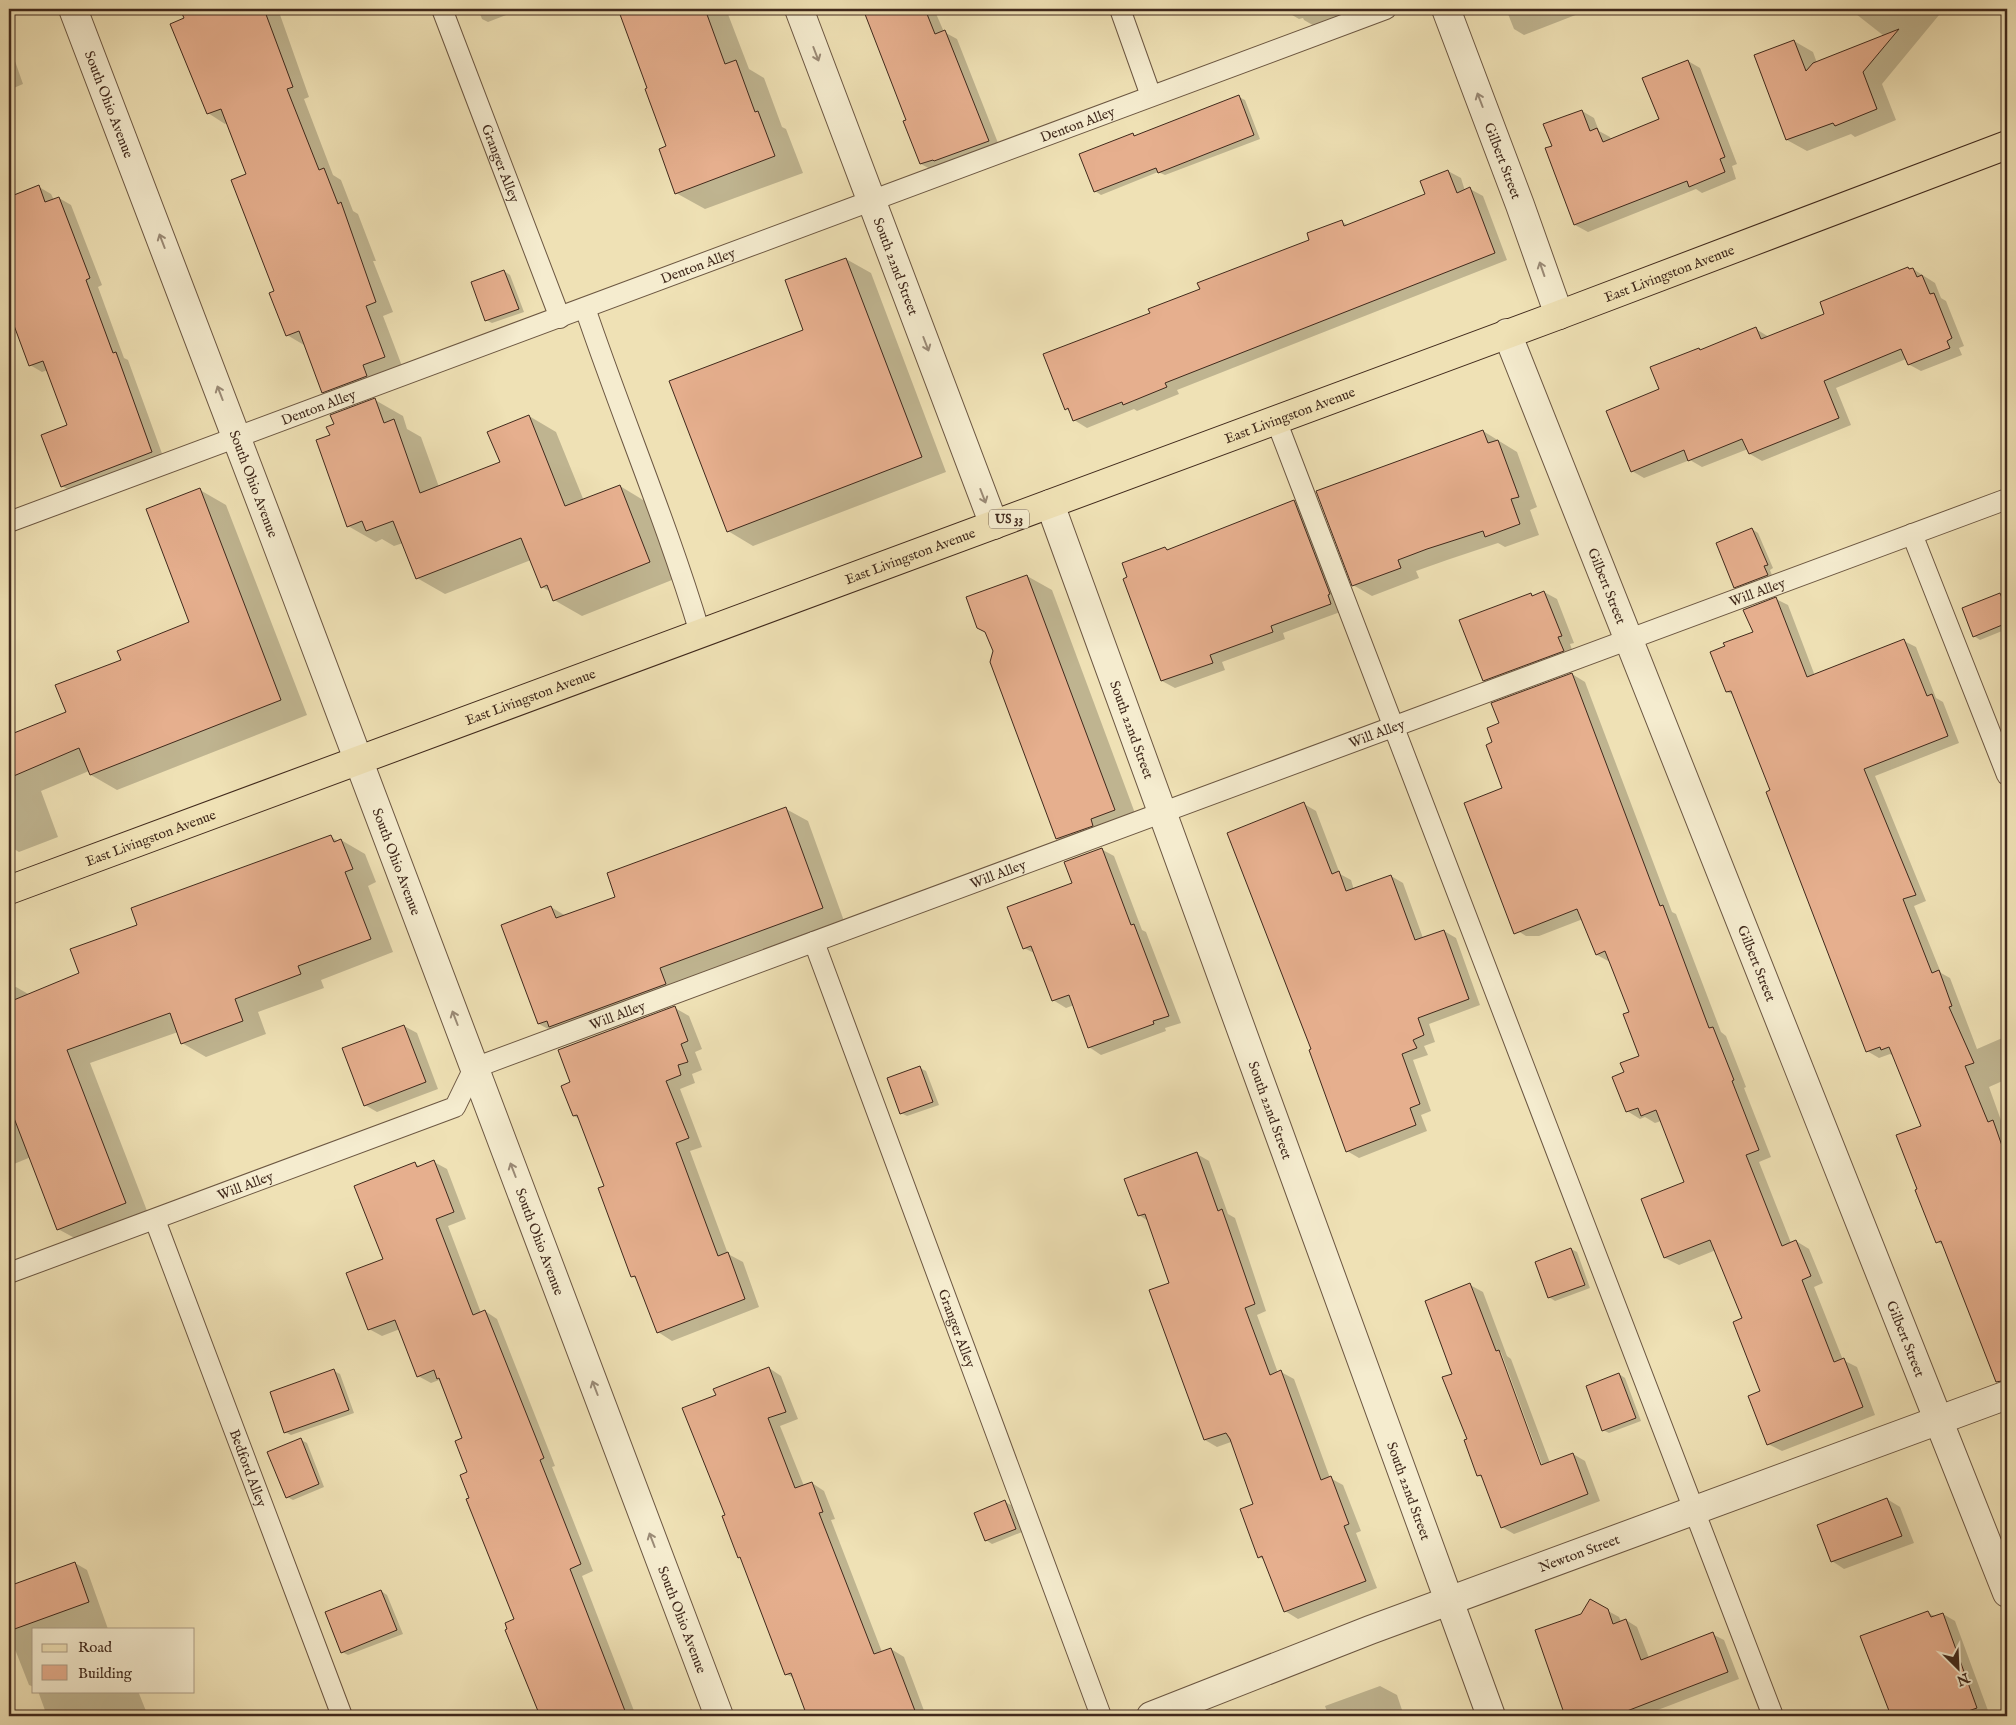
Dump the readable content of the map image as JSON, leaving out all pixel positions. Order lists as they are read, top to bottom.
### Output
{
  "streets": {
    "main road": ["East Livingston Avenue", "US 33"],
    "street": [
      "South Ohio Avenue",
      "Gilbert Street",
      "South 22nd Street",
      "Newton Street"
    ],
    "lane": [
      "Denton Alley",
      "Granger Alley",
      "Will Alley",
      "Bedford Alley"
    ]
  },
  "crossings": [
    ["South Ohio Avenue", "Denton Alley"],
    ["South Ohio Avenue", "East Livingston Avenue"],
    ["South Ohio Avenue", "Will Alley"],
    ["Denton Alley", "Granger Alley"],
    ["Denton Alley", "South 22nd Street"],
    ["Gilbert Street", "East Livingston Avenue"],
    ["Gilbert Street", "Will Alley"],
    ["Gilbert Street", "Newton Street"],
    ["Granger Alley", "Will Alley"],
    ["South 22nd Street", "East Livingston Avenue"],
    ["South 22nd Street", "Will Alley"],
    ["South 22nd Street", "Newton Street"],
    ["Will Alley", "Bedford Alley"]
  ],
  "one_way": ["South Ohio Avenue"],
  "legend": ["Road", "Building"],
  "north": "bottom right"
}
